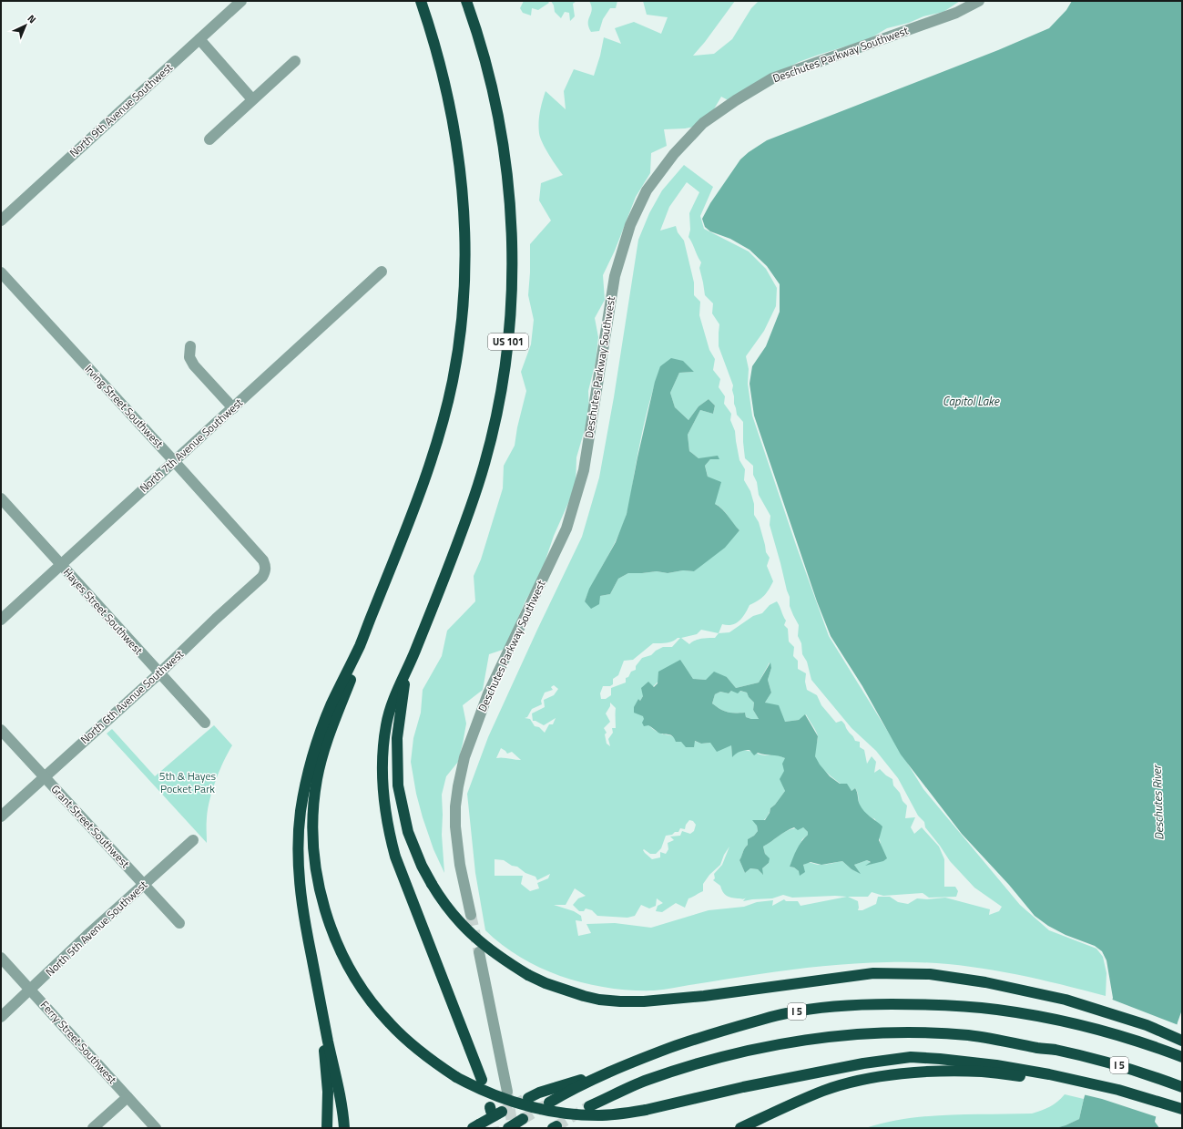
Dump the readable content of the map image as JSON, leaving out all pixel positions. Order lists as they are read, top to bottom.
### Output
{
  "streets": {
    "highway": ["US 101", "I 5"],
    "street": [
      "Deschutes Parkway Southwest",
      "North 9th Avenue Southwest",
      "Irving Street Southwest",
      "North 7th Avenue Southwest",
      "Hayes Street Southwest",
      "North 6th Avenue Southwest",
      "Grant Street Southwest",
      "North 5th Avenue Southwest",
      "Ferry Street Southwest"
    ]
  },
  "crossings": [
    ["Irving Street Southwest", "North 7th Avenue Southwest"],
    ["Irving Street Southwest", "North 6th Avenue Southwest"],
    ["North 7th Avenue Southwest", "Hayes Street Southwest"],
    ["Hayes Street Southwest", "North 6th Avenue Southwest"],
    ["North 6th Avenue Southwest", "Grant Street Southwest"],
    ["Grant Street Southwest", "North 5th Avenue Southwest"],
    ["North 5th Avenue Southwest", "Ferry Street Southwest"]
  ],
  "water": ["Capitol Lake", "Deschutes River"],
  "parks": ["5th & Hayes Pocket Park"],
  "north": "top right"
}
